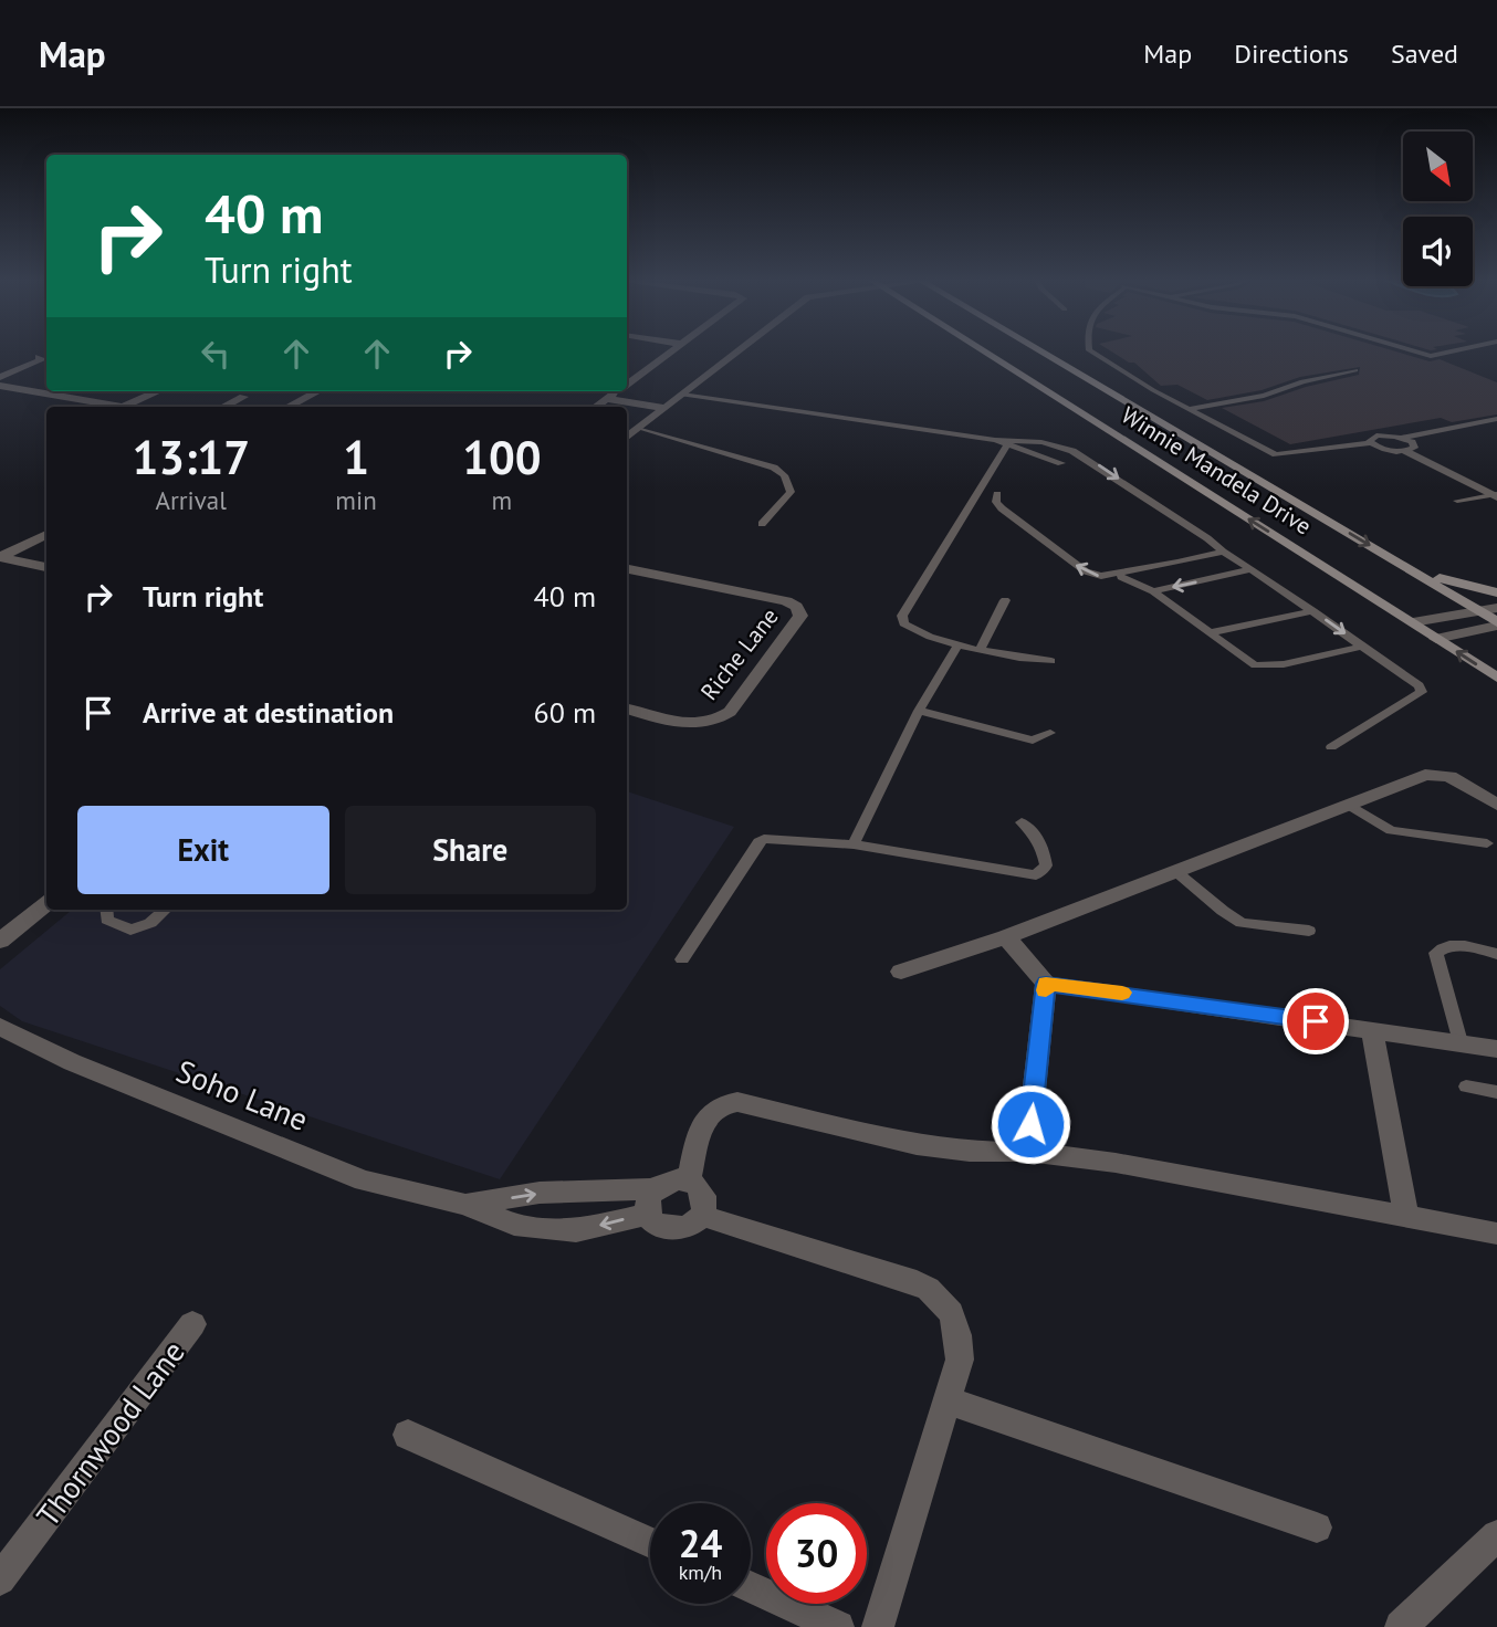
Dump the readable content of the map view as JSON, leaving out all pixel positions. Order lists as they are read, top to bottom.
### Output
{
  "streets": {
    "main road": ["Winnie Mandela Drive"],
    "street": ["Riche Lane", "Soho Lane", "Thornwood Lane"]
  },
  "north": "bottom right",
  "page": {
    "header": "Map",
    "nav": ["Map", "Directions", "Saved"],
    "turn": ["40 m", "Turn right"],
    "eta": [
      "13:17",
      "Arrival",
      "1",
      "min",
      "100",
      "m"
    ],
    "list": [
      {
        "name": "Turn right",
        "value": "40 m"
      },
      {
        "name": "Arrive at destination",
        "value": "60 m"
      }
    ],
    "buttons": ["Exit", "Share"],
    "speed": "24 km/h",
    "limit": "30"
  }
}
